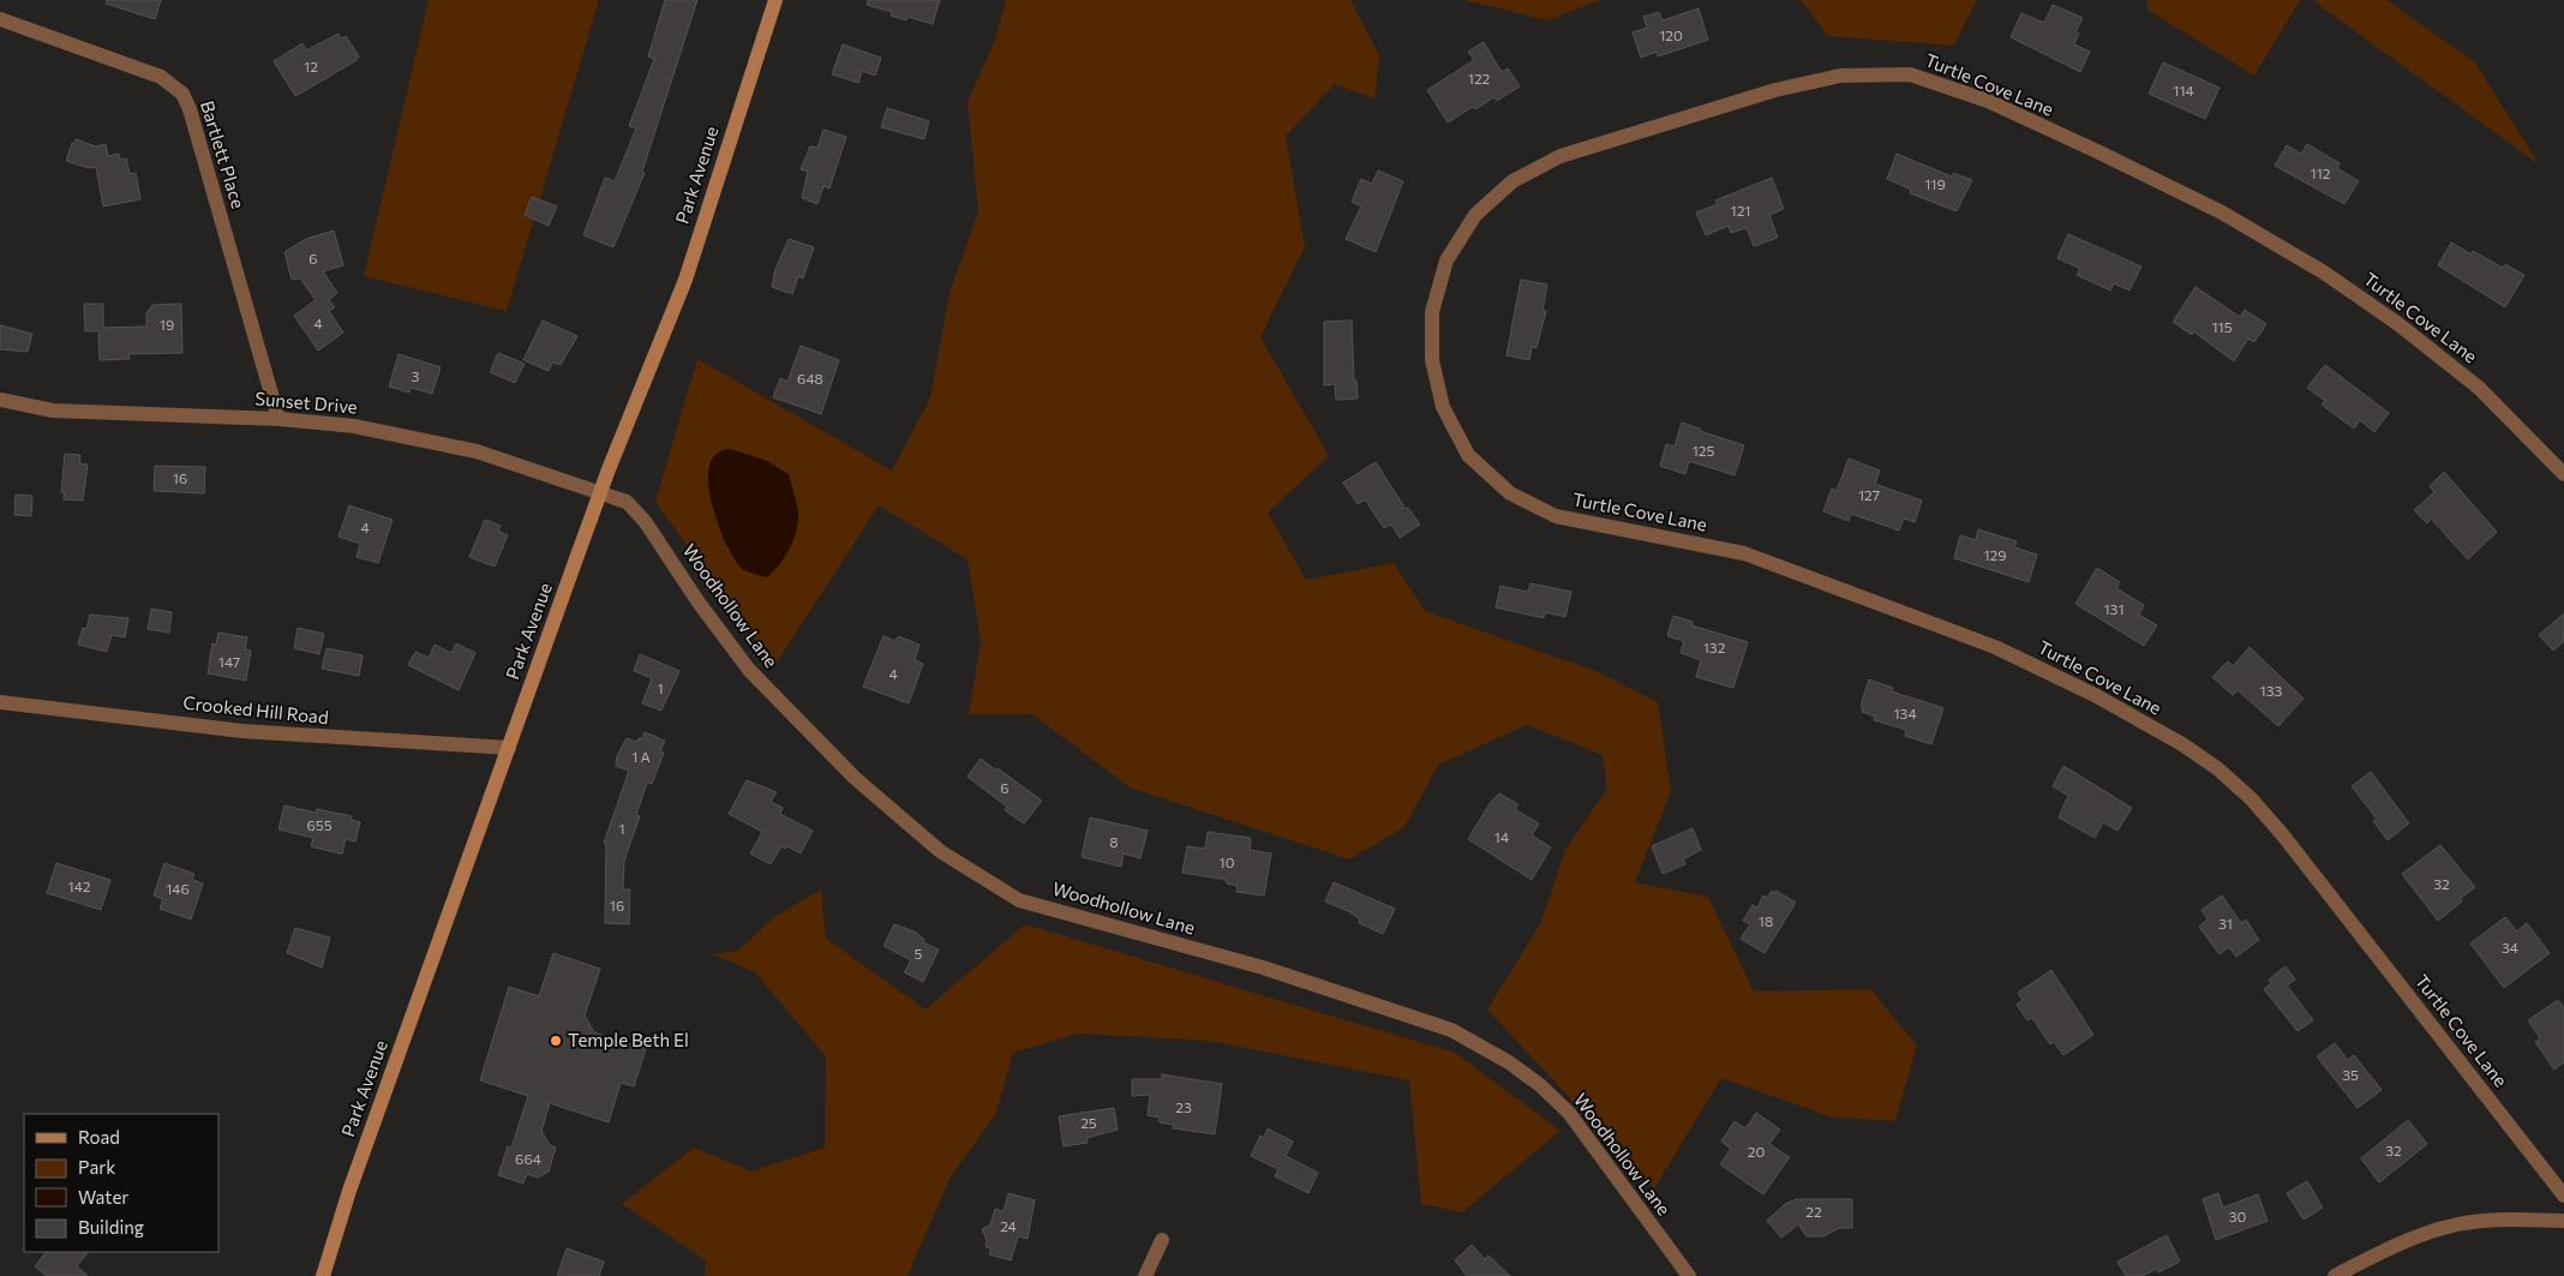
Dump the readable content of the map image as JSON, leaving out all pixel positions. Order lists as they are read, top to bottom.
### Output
{
  "streets": {
    "main road": ["Park Avenue"],
    "street": [
      "Turtle Cove Lane",
      "Bartlett Place",
      "Sunset Drive",
      "Woodhollow Lane",
      "Crooked Hill Road"
    ]
  },
  "crossings": [
    ["Bartlett Place", "Sunset Drive"],
    ["Park Avenue", "Sunset Drive"],
    ["Park Avenue", "Woodhollow Lane"],
    ["Park Avenue", "Crooked Hill Road"],
    ["Sunset Drive", "Woodhollow Lane"]
  ],
  "places": ["Temple Beth El"],
  "house_numbers": [
    "120",
    "12",
    "122",
    "114",
    "112",
    "119",
    "121",
    "6",
    "4",
    "19",
    "115",
    "3",
    "648",
    "125",
    "16",
    "127",
    "4",
    "129",
    "131",
    "132",
    "147",
    "4",
    "1",
    "133",
    "134",
    "1 A",
    "6",
    "655",
    "1",
    "14",
    "8",
    "10",
    "32",
    "142",
    "146",
    "16",
    "18",
    "31",
    "34",
    "5",
    "35",
    "23",
    "25",
    "32",
    "20",
    "664",
    "22",
    "30",
    "24"
  ],
  "legend": [
    "Road",
    "Park",
    "Water",
    "Building"
  ]
}
